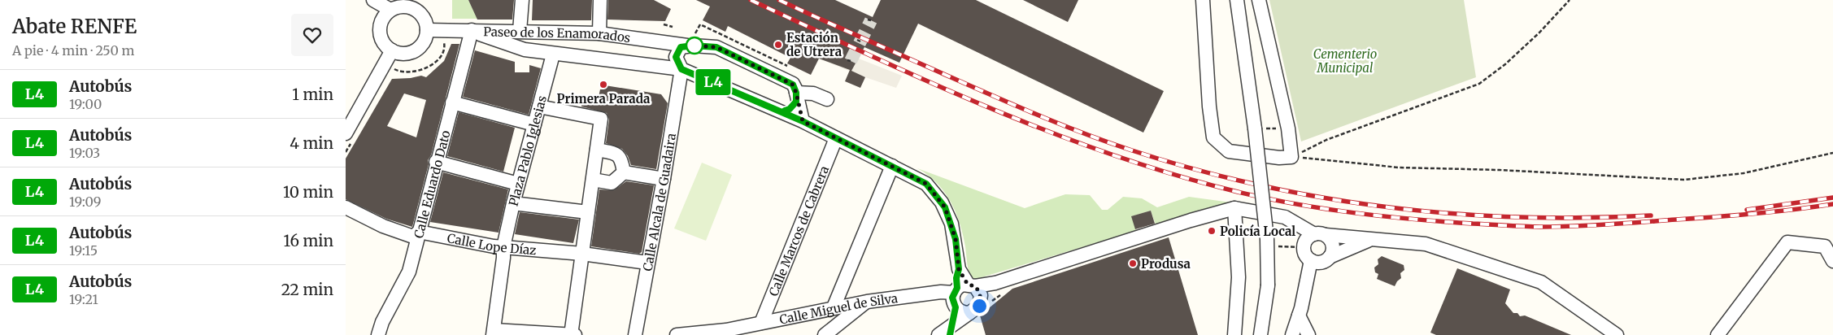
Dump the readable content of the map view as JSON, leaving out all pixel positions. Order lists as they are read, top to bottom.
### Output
{
  "streets": {
    "street": [
      "Paseo de los Enamorados",
      "Plaza Pablo Iglesias",
      "Calle Eduardo Dato",
      "Calle Alcala de Guadaira",
      "Calle Marcos de Cabrera",
      "Calle Lope Díaz",
      "Calle Miguel de Silva"
    ]
  },
  "crossings": [
    ["Paseo de los Enamorados", "Plaza Pablo Iglesias"],
    ["Paseo de los Enamorados", "Calle Eduardo Dato"],
    ["Paseo de los Enamorados", "Calle Alcala de Guadaira"],
    ["Paseo de los Enamorados", "Calle Marcos de Cabrera"],
    ["Paseo de los Enamorados", "Calle Miguel de Silva"],
    ["Plaza Pablo Iglesias", "Calle Lope Díaz"],
    ["Calle Eduardo Dato", "Calle Lope Díaz"],
    ["Calle Alcala de Guadaira", "Calle Lope Díaz"],
    ["Calle Marcos de Cabrera", "Calle Miguel de Silva"]
  ],
  "parks": ["Cementerio Municipal"],
  "places": [
    "Estación de Utrera",
    "Primera Parada",
    "Policía Local",
    "Produsa"
  ],
  "lines": ["bus line L4"],
  "page": {
    "heading": ["Abate RENFE", "A pie · 4 min · 250 m"],
    "on_map": "L4",
    "list": [
      {
        "mark": "L4",
        "name": "Autobús",
        "note": "19:00",
        "value": "1 min"
      },
      {
        "mark": "L4",
        "name": "Autobús",
        "note": "19:03",
        "value": "4 min"
      },
      {
        "mark": "L4",
        "name": "Autobús",
        "note": "19:09",
        "value": "10 min"
      },
      {
        "mark": "L4",
        "name": "Autobús",
        "note": "19:15",
        "value": "16 min"
      },
      {
        "mark": "L4",
        "name": "Autobús",
        "note": "19:21",
        "value": "22 min"
      }
    ]
  }
}
